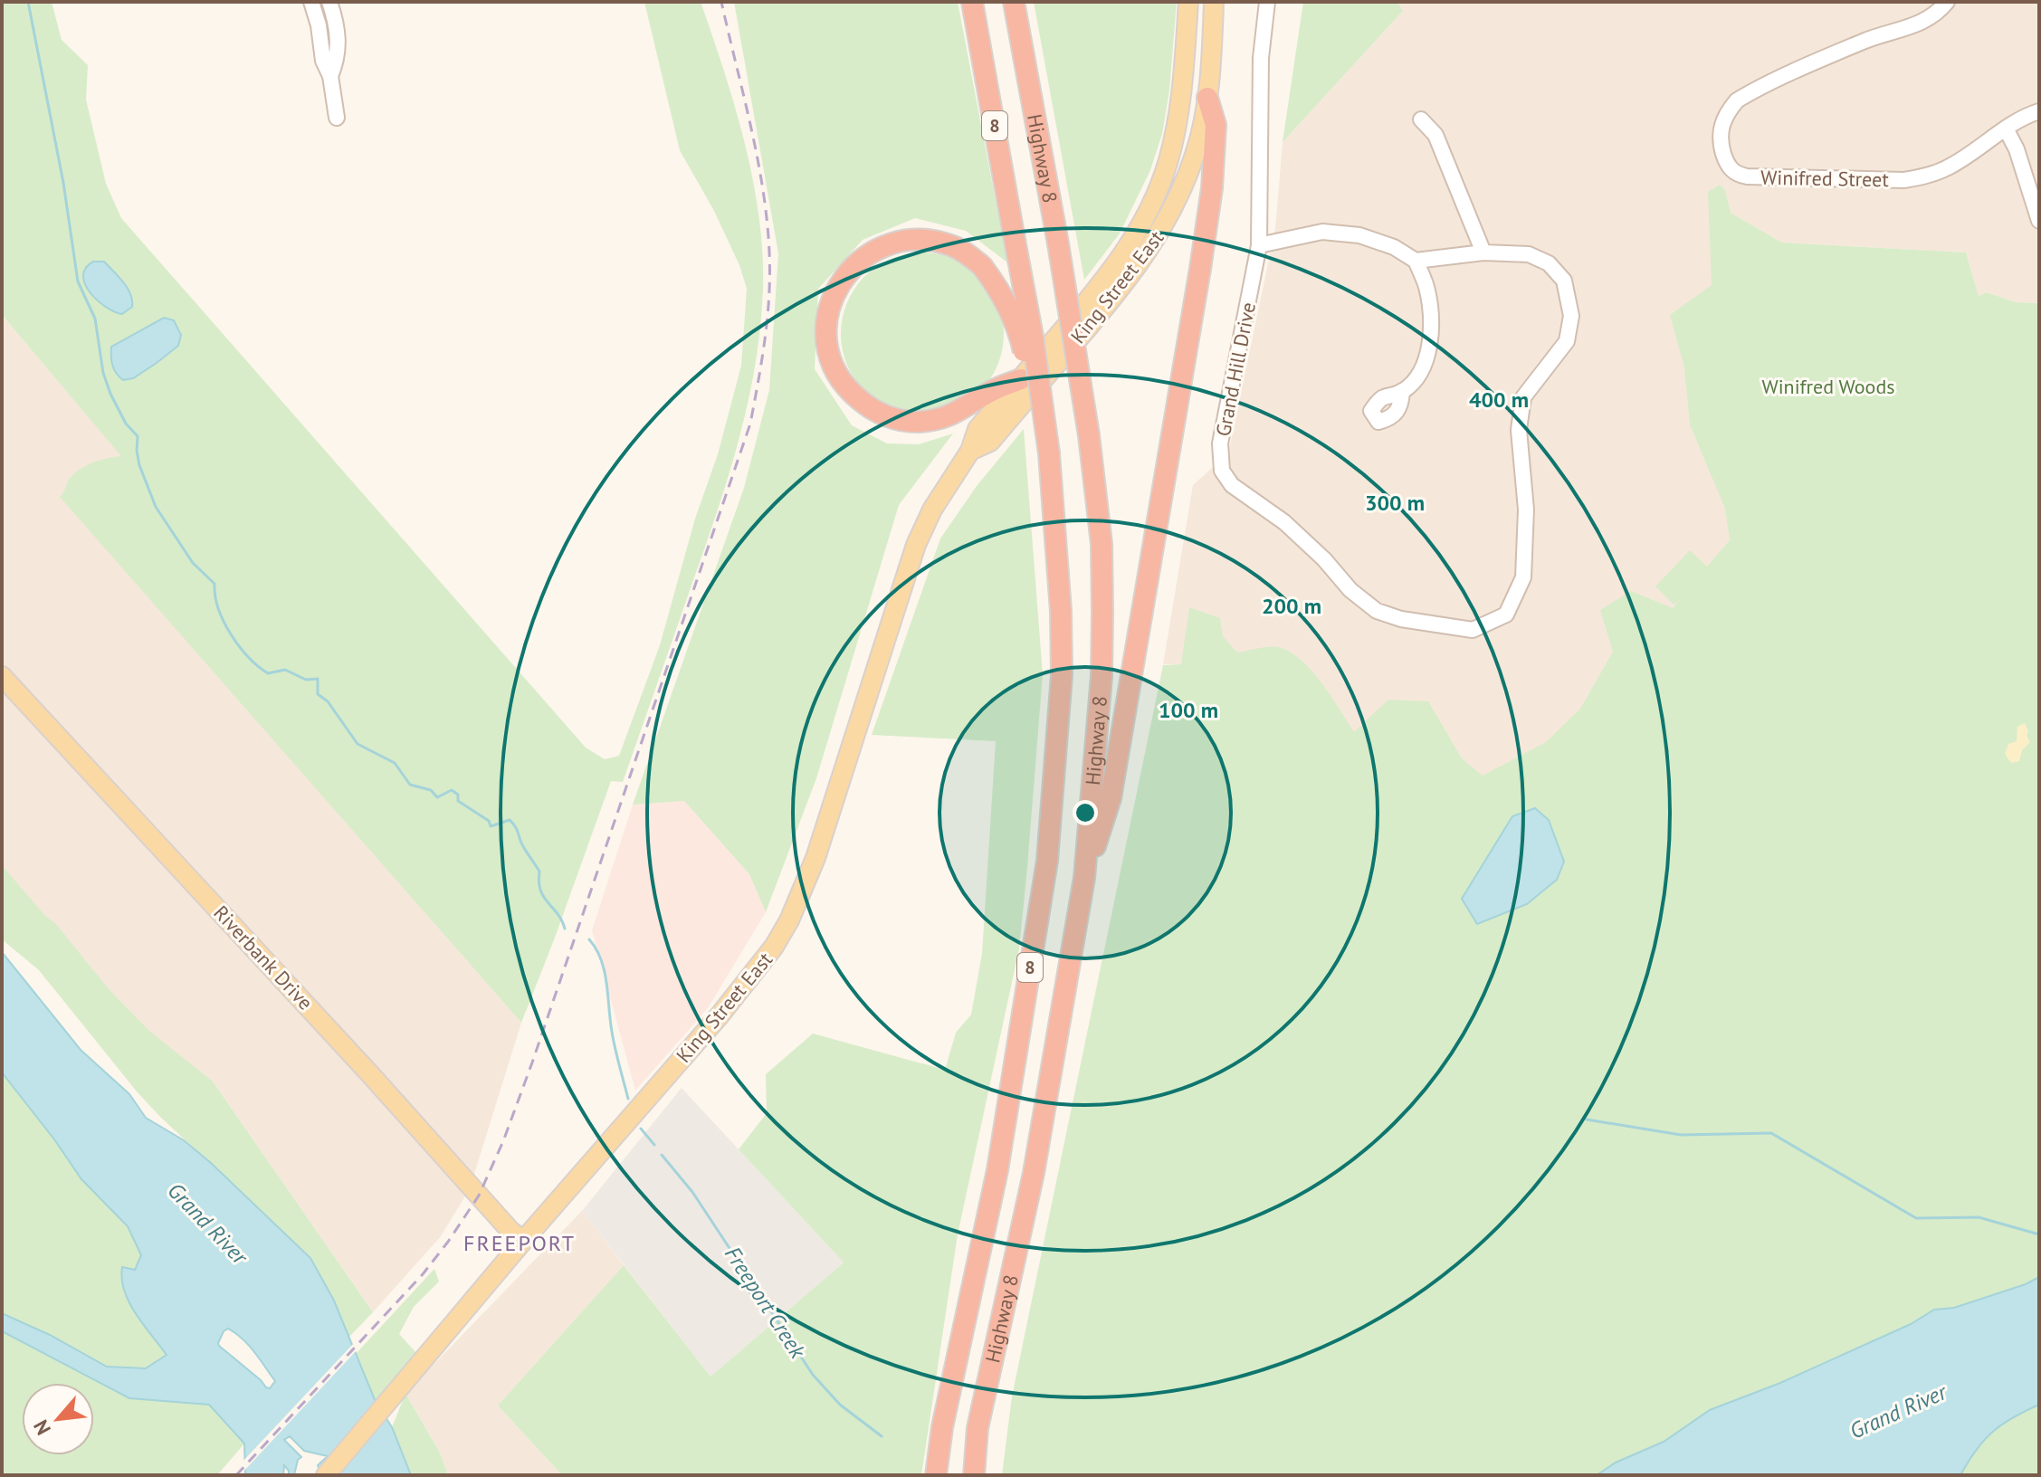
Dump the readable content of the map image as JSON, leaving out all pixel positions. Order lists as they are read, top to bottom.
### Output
{
  "streets": {
    "highway": ["8", "Highway 8"],
    "main road": ["King Street East", "Riverbank Drive"],
    "street": ["Winifred Street", "Grand Hill Drive"]
  },
  "crossings": [
    ["King Street East", "Riverbank Drive"]
  ],
  "districts": ["FREEPORT"],
  "water": ["Grand River", "Freeport Creek"],
  "parks": ["Winifred Woods"],
  "north": "bottom left",
  "rings": [
    "400 m",
    "300 m",
    "200 m",
    "100 m"
  ]
}
